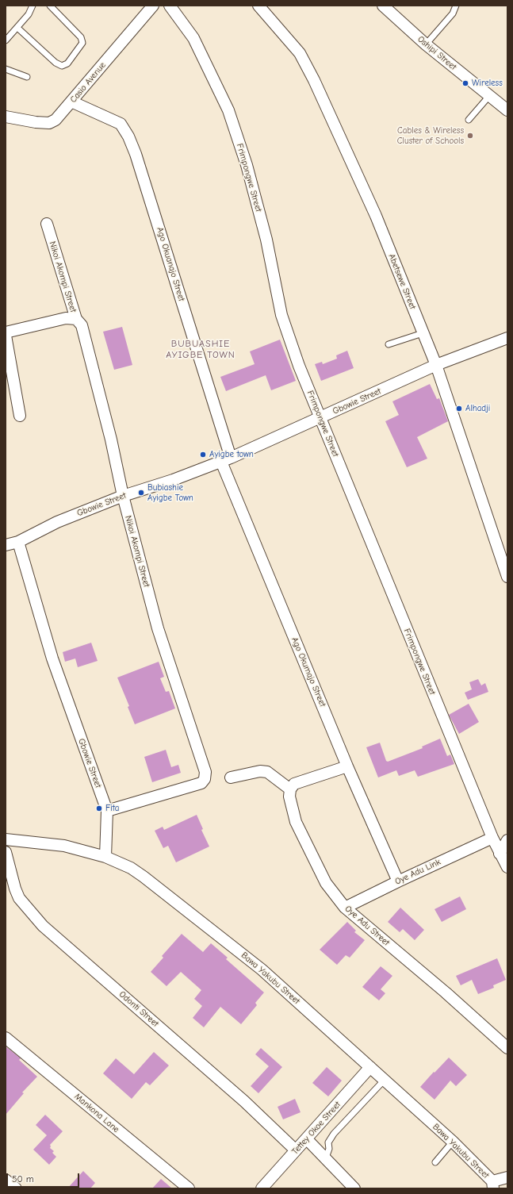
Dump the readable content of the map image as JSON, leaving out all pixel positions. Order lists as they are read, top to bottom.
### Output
{
  "streets": {
    "street": [
      "Oshipi Street",
      "Casio Avenue",
      "Frimpongwe Street",
      "Ago Okuanajo Street",
      "Nikoi Akompi Street",
      "Abetsewe Street",
      "Gbowie Street",
      "Ago Okumajo Street",
      "Oye Adu Link",
      "Oye Adu Street",
      "Bawa Yakubu Street",
      "Odonti Street",
      "Mankona Lane",
      "Tettey Okoe Street"
    ]
  },
  "crossings": [
    ["Casio Avenue", "Ago Okuanajo Street"],
    ["Frimpongwe Street", "Gbowie Street"],
    ["Frimpongwe Street", "Oye Adu Link"],
    ["Ago Okuanajo Street", "Gbowie Street"],
    ["Ago Okuanajo Street", "Ago Okumajo Street"],
    ["Nikoi Akompi Street", "Gbowie Street"],
    ["Abetsewe Street", "Gbowie Street"],
    ["Gbowie Street", "Ago Okumajo Street"],
    ["Gbowie Street", "Bawa Yakubu Street"],
    ["Ago Okumajo Street", "Oye Adu Link"],
    ["Oye Adu Link", "Oye Adu Street"],
    ["Bawa Yakubu Street", "Tettey Okoe Street"],
    ["Odonti Street", "Tettey Okoe Street"]
  ],
  "districts": ["BUBUASHIE AYIGBE TOWN"],
  "places": [
    "Wireless",
    "Cables & Wireless Cluster of Schools",
    "Alhadji",
    "Ayigbe town",
    "Bubiashie Ayigbe Town",
    "Fita"
  ],
  "scale_bar": "50 m"
}
